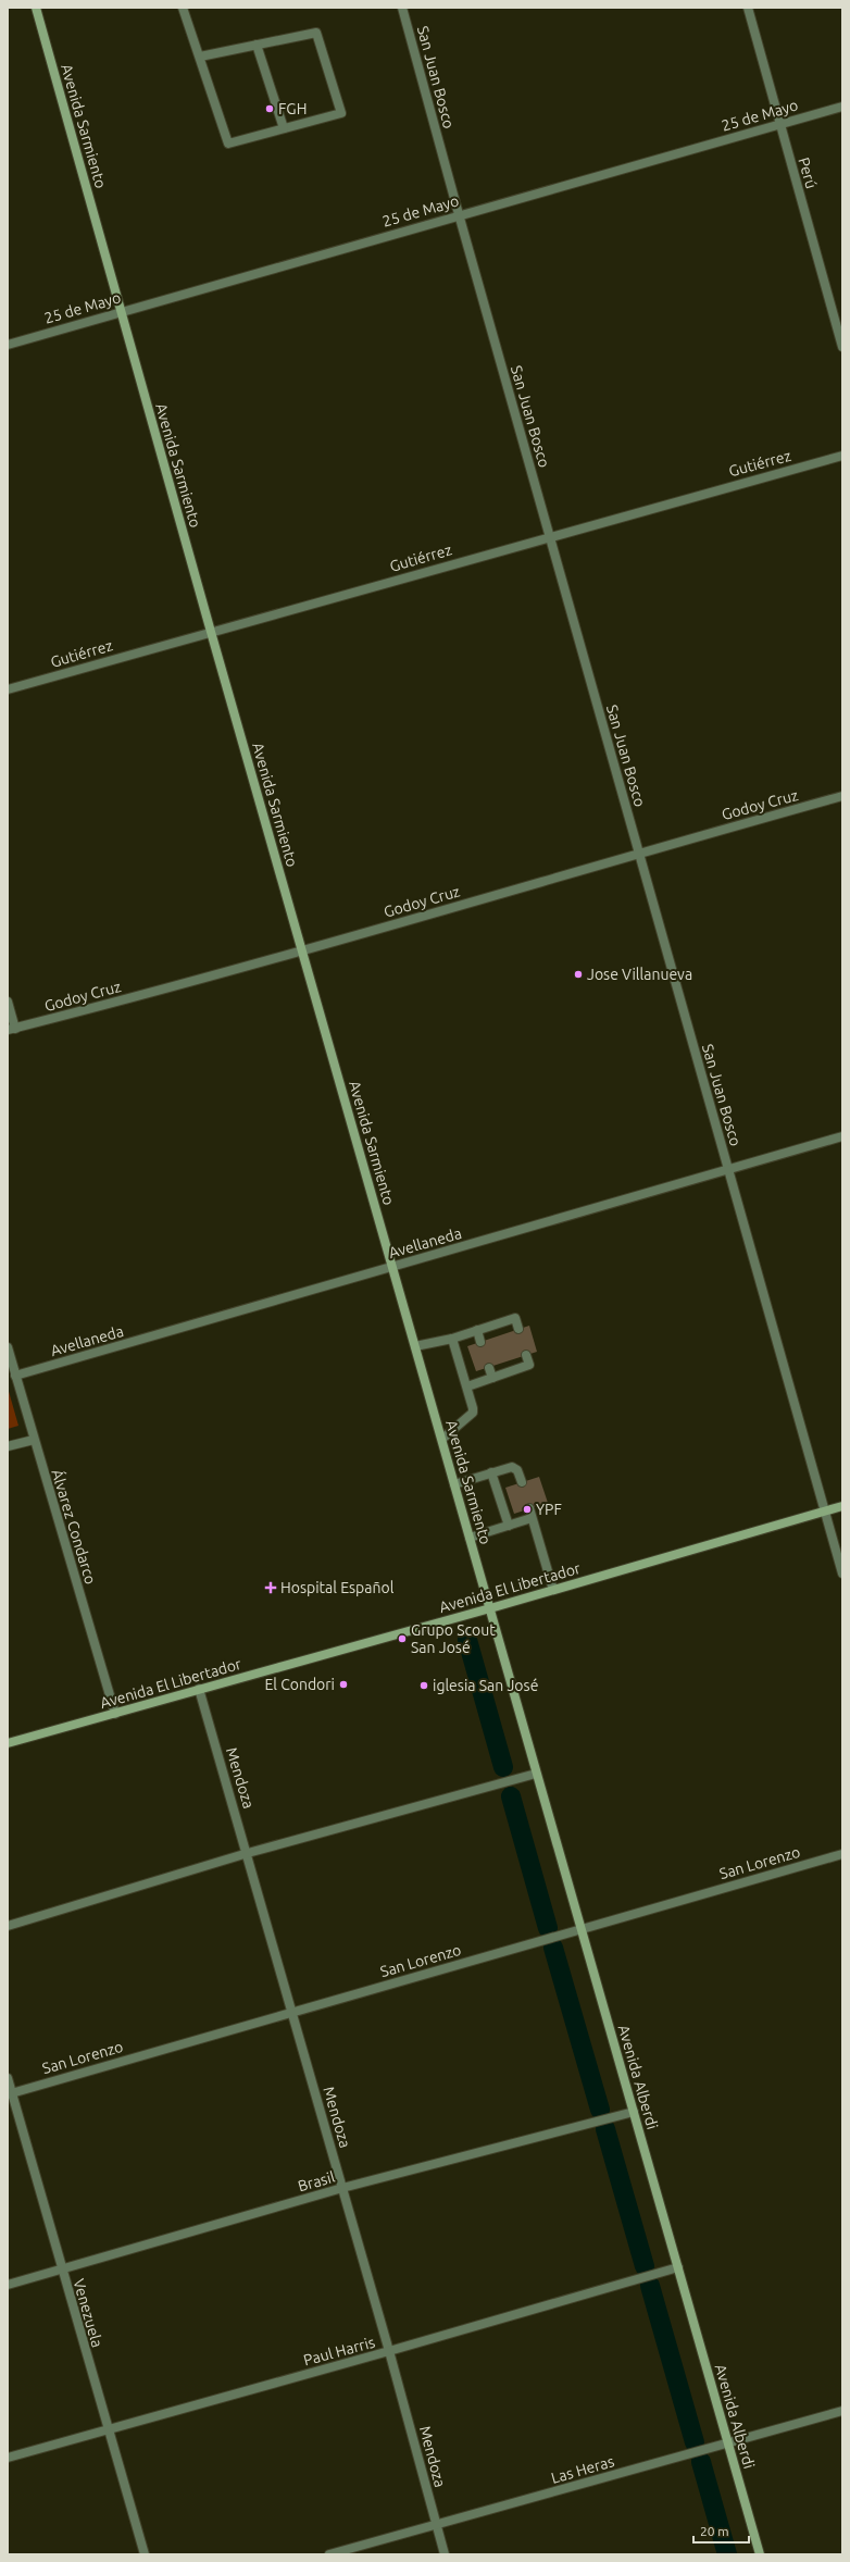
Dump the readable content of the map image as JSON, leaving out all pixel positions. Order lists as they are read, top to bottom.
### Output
{
  "streets": {
    "main road": ["Avenida Sarmiento", "Avenida El Libertador", "Avenida Alberdi"],
    "street": [
      "San Juan Bosco",
      "25 de Mayo",
      "Perú",
      "Gutiérrez",
      "Godoy Cruz",
      "Avellaneda",
      "Álvarez Condarco",
      "Mendoza",
      "San Lorenzo",
      "Brasil",
      "Venezuela",
      "Paul Harris",
      "Las Heras"
    ]
  },
  "crossings": [
    ["San Juan Bosco", "25 de Mayo"],
    ["San Juan Bosco", "Gutiérrez"],
    ["San Juan Bosco", "Godoy Cruz"],
    ["San Juan Bosco", "Avellaneda"],
    ["San Juan Bosco", "Avenida El Libertador"],
    ["25 de Mayo", "Avenida Sarmiento"],
    ["25 de Mayo", "Perú"],
    ["Avenida Sarmiento", "Gutiérrez"],
    ["Avenida Sarmiento", "Godoy Cruz"],
    ["Avenida Sarmiento", "Avellaneda"],
    ["Avenida Sarmiento", "Avenida El Libertador"],
    ["Avenida Sarmiento", "Avenida Alberdi"],
    ["Avellaneda", "Álvarez Condarco"],
    ["Álvarez Condarco", "Avenida El Libertador"],
    ["Avenida El Libertador", "Mendoza"],
    ["Avenida El Libertador", "Avenida Alberdi"],
    ["Mendoza", "San Lorenzo"],
    ["Mendoza", "Brasil"],
    ["Mendoza", "Paul Harris"],
    ["Mendoza", "Las Heras"],
    ["San Lorenzo", "Avenida Alberdi"],
    ["San Lorenzo", "Venezuela"],
    ["Avenida Alberdi", "Brasil"],
    ["Avenida Alberdi", "Paul Harris"],
    ["Avenida Alberdi", "Las Heras"],
    ["Brasil", "Venezuela"],
    ["Venezuela", "Paul Harris"]
  ],
  "places": {
    "other": [
      "FGH",
      "Jose Villanueva",
      "YPF",
      "Grupo Scout San José",
      "El Condori",
      "iglesia San José"
    ],
    "health": ["Hospital Español"]
  },
  "scale_bar": "20 m"
}
